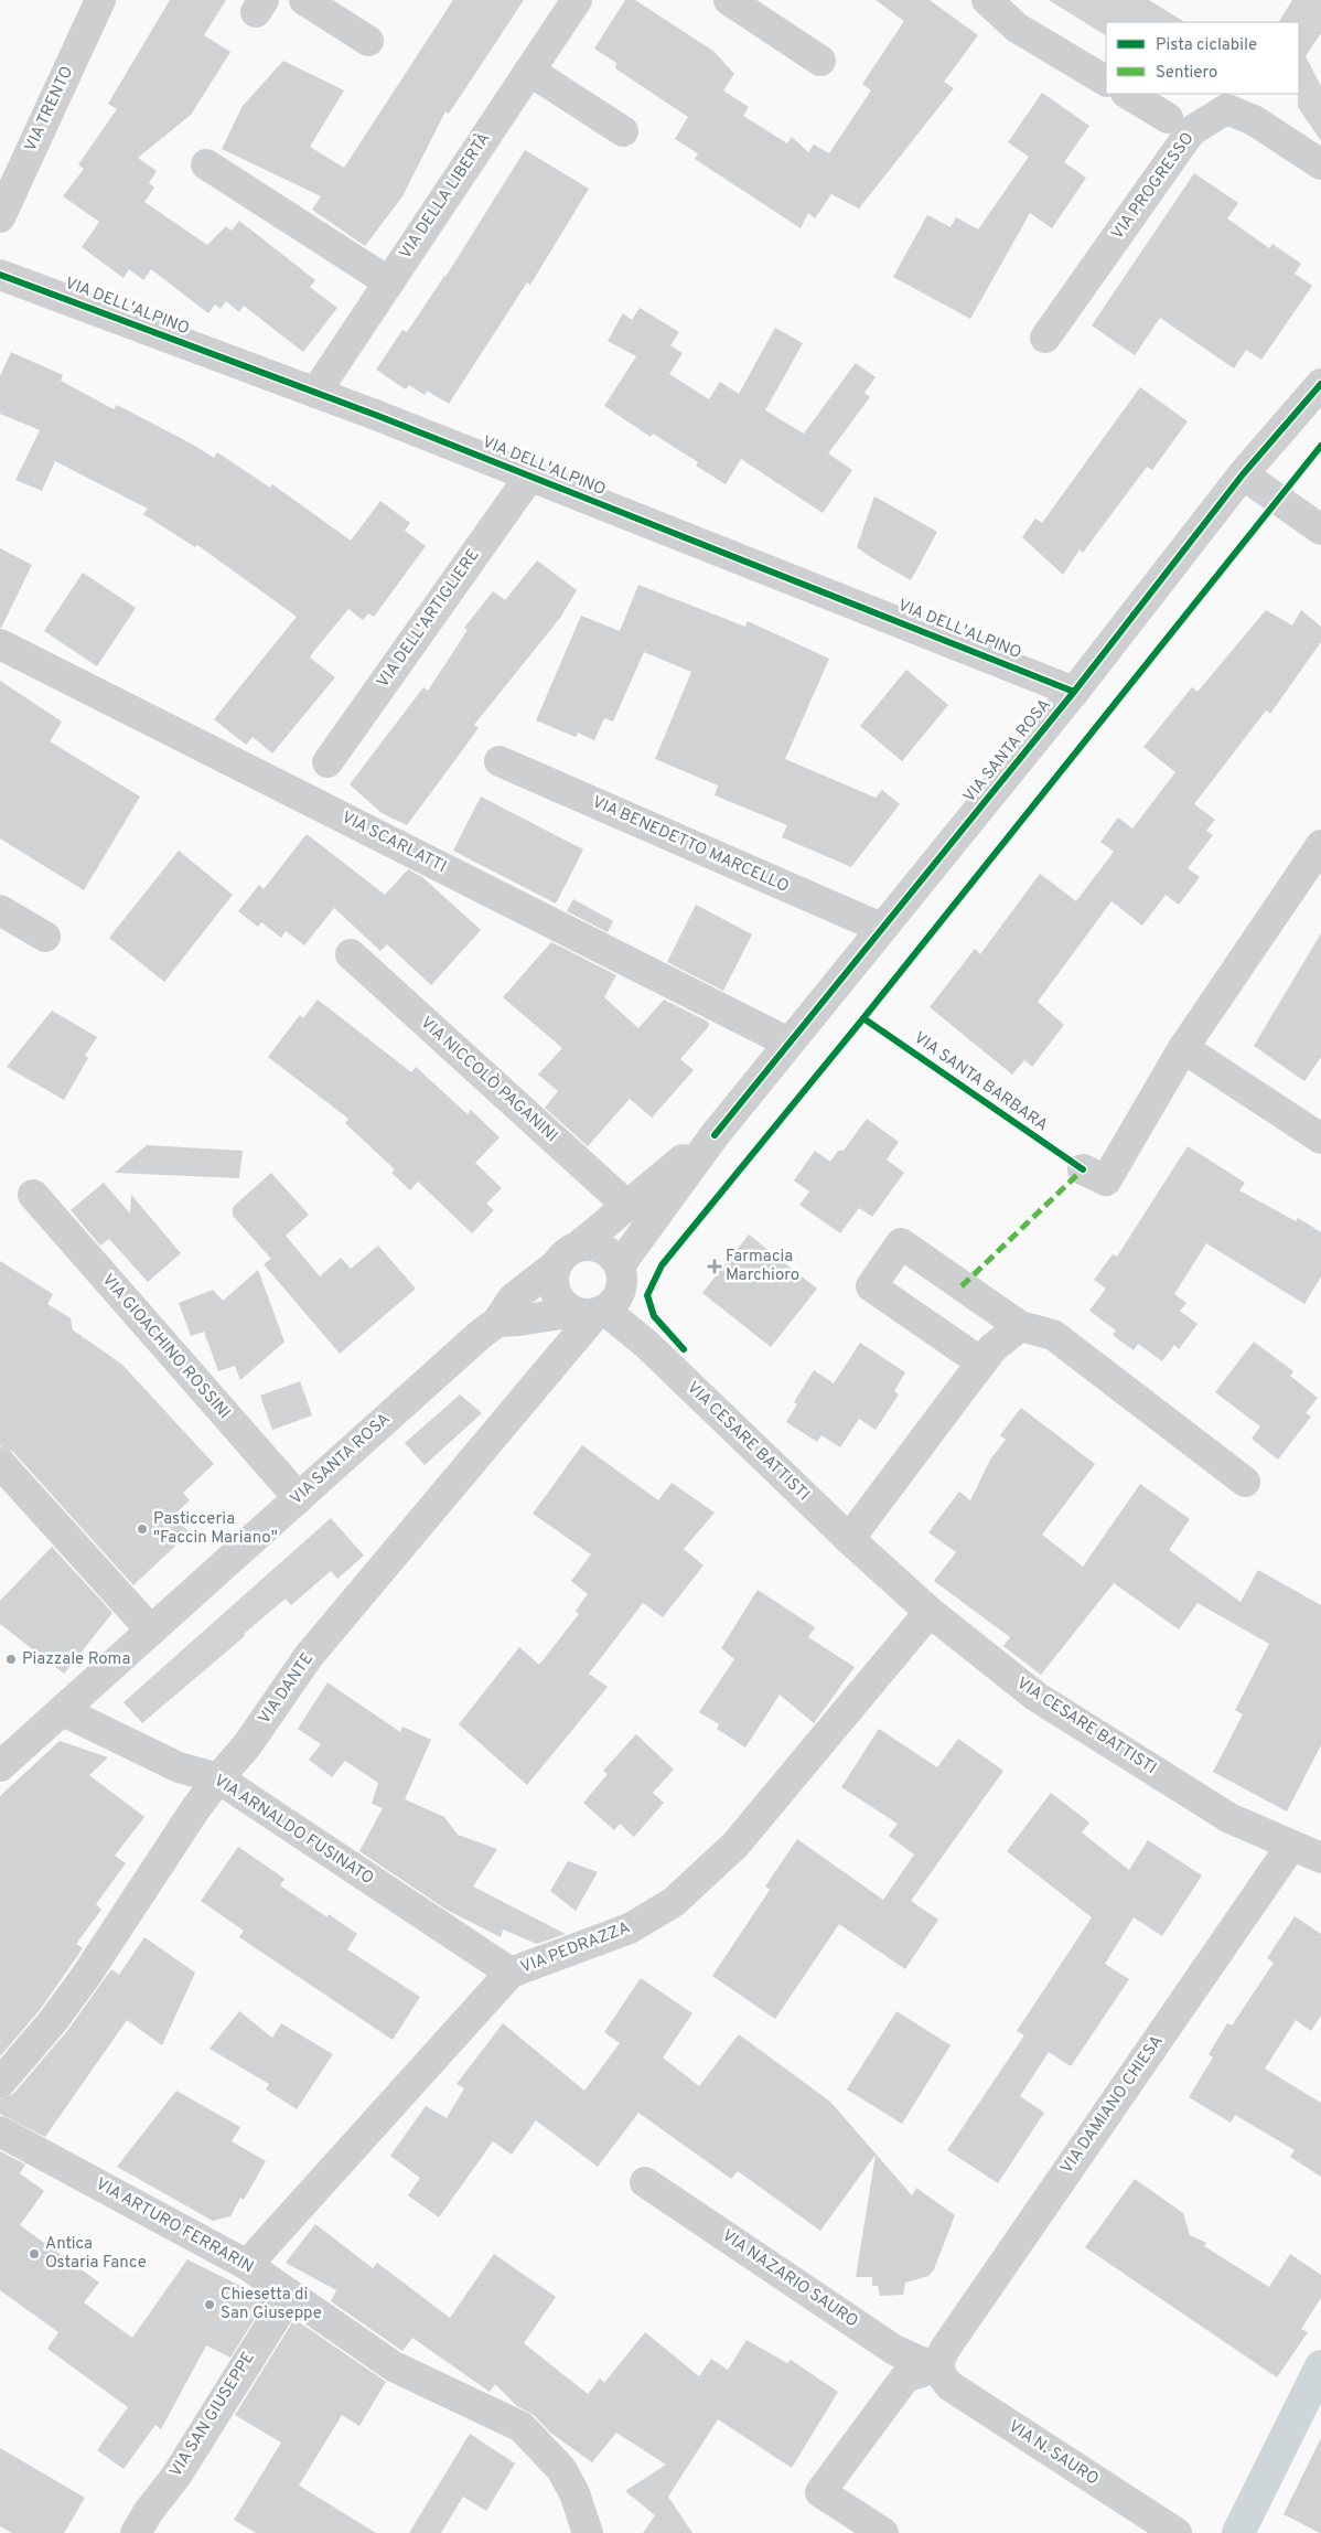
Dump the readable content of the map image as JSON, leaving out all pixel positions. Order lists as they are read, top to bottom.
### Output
{
  "streets": {
    "street": [
      "VIA TRENTO",
      "VIA PROGRESSO",
      "VIA DELLA LIBERTÀ",
      "VIA DELL'ALPINO",
      "VIA DELL'ARTIGLIERE",
      "VIA SANTA ROSA",
      "VIA SCARLATTI",
      "VIA BENEDETTO MARCELLO",
      "VIA NICCOLÒ PAGANINI",
      "VIA GIOACHINO ROSSINI",
      "VIA CESARE BATTISTI",
      "VIA DANTE",
      "VIA ARNALDO FUSINATO",
      "VIA PEDRAZZA",
      "VIA DAMIANO CHIESA",
      "VIA ARTURO FERRARIN",
      "VIA NAZARIO SAURO",
      "VIA SAN GIUSEPPE",
      "VIA N. SAURO"
    ],
    "cycle path": ["VIA SANTA BARBARA"]
  },
  "crossings": [
    ["VIA DELLA LIBERTÀ", "VIA DELL'ALPINO"],
    ["VIA DELL'ALPINO", "VIA DELL'ARTIGLIERE"],
    ["VIA DELL'ALPINO", "VIA SANTA ROSA"],
    ["VIA SANTA ROSA", "VIA SCARLATTI"],
    ["VIA SANTA ROSA", "VIA BENEDETTO MARCELLO"],
    ["VIA SANTA ROSA", "VIA NICCOLÒ PAGANINI"],
    ["VIA SANTA ROSA", "VIA GIOACHINO ROSSINI"],
    ["VIA SANTA ROSA", "VIA CESARE BATTISTI"],
    ["VIA SANTA ROSA", "VIA DANTE"],
    ["VIA SANTA ROSA", "VIA ARNALDO FUSINATO"],
    ["VIA CESARE BATTISTI", "VIA DANTE"],
    ["VIA CESARE BATTISTI", "VIA PEDRAZZA"],
    ["VIA CESARE BATTISTI", "VIA DAMIANO CHIESA"],
    ["VIA DANTE", "VIA ARNALDO FUSINATO"],
    ["VIA ARNALDO FUSINATO", "VIA PEDRAZZA"],
    ["VIA PEDRAZZA", "VIA ARTURO FERRARIN"],
    ["VIA DAMIANO CHIESA", "VIA NAZARIO SAURO"],
    ["VIA DAMIANO CHIESA", "VIA N. SAURO"],
    ["VIA ARTURO FERRARIN", "VIA SAN GIUSEPPE"],
    ["VIA NAZARIO SAURO", "VIA N. SAURO"]
  ],
  "places": {
    "health": ["Farmacia Marchioro"],
    "other": [
      "Pasticceria \"Faccin Mariano\"",
      "Piazzale Roma",
      "Antica Ostaria Fance",
      "Chiesetta di San Giuseppe"
    ]
  },
  "legend": ["Pista ciclabile", "Sentiero"]
}
